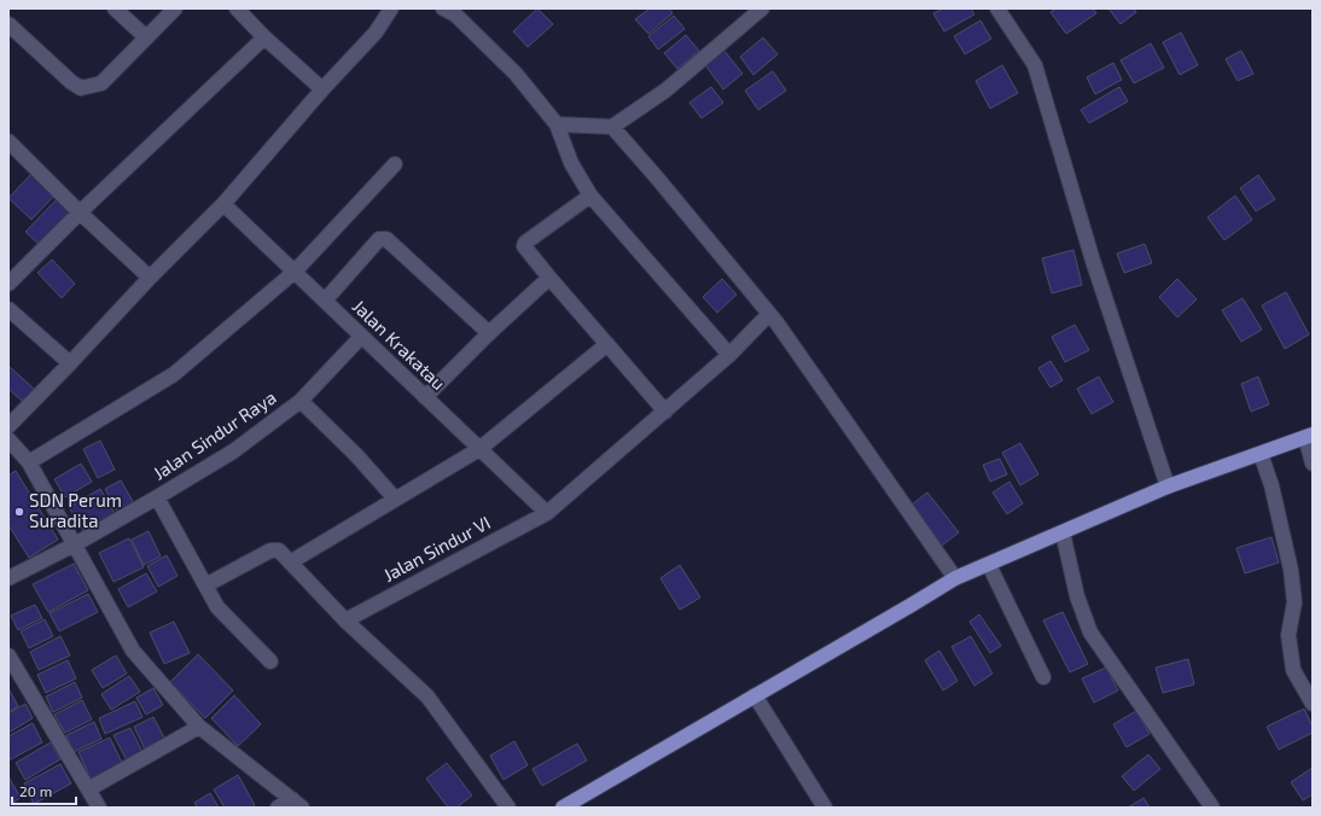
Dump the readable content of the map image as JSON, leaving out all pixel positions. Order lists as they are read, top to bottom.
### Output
{
  "streets": {
    "street": ["Jalan Krakatau", "Jalan Sindur Raya", "Jalan Sindur VI"]
  },
  "crossings": [
    ["Jalan Krakatau", "Jalan Sindur Raya"],
    ["Jalan Krakatau", "Jalan Sindur VI"]
  ],
  "places": ["SDN Perum Suradita"],
  "scale_bar": "20 m"
}
